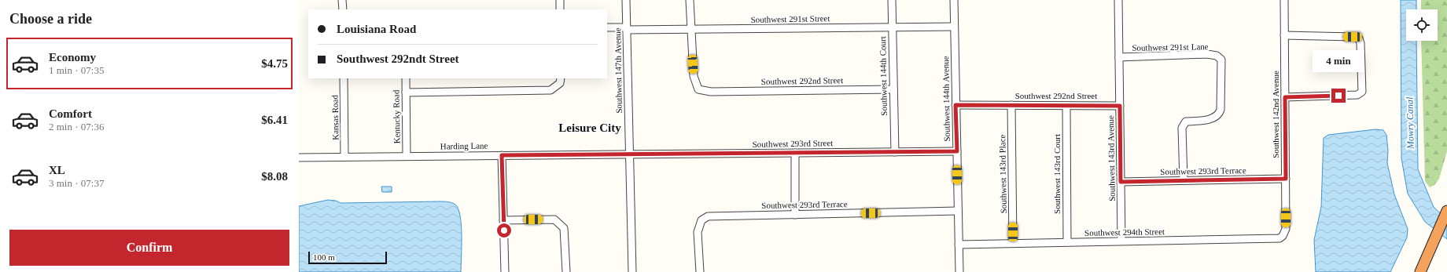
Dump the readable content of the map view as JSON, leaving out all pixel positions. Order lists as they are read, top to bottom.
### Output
{
  "streets": {
    "street": [
      "Southwest 291st Street",
      "Southwest 291st Lane",
      "Southwest 147th Avenue",
      "Southwest 144th Court",
      "Southwest 292nd Street",
      "Southwest 144th Avenue",
      "Southwest 142nd Avenue",
      "Kentucky Road",
      "Kansas Road",
      "Southwest 293rd Street",
      "Harding Lane",
      "Southwest 143rd Avenue",
      "Southwest 293rd Terrace",
      "Southwest 143rd Place",
      "Southwest 143rd Court",
      "Southwest 294th Street"
    ]
  },
  "crossings": [
    ["Southwest 291st Street", "Southwest 147th Avenue"],
    ["Southwest 291st Street", "Southwest 144th Court"],
    ["Southwest 291st Street", "Southwest 292nd Street"],
    ["Southwest 291st Street", "Southwest 144th Avenue"],
    ["Southwest 291st Lane", "Southwest 143rd Avenue"],
    ["Southwest 291st Lane", "Southwest 293rd Terrace"],
    ["Southwest 147th Avenue", "Southwest 293rd Street"],
    ["Southwest 147th Avenue", "Harding Lane"],
    ["Southwest 144th Court", "Southwest 292nd Street"],
    ["Southwest 144th Court", "Southwest 293rd Street"],
    ["Southwest 292nd Street", "Southwest 144th Avenue"],
    ["Southwest 292nd Street", "Southwest 143rd Avenue"],
    ["Southwest 292nd Street", "Southwest 143rd Place"],
    ["Southwest 292nd Street", "Southwest 143rd Court"],
    ["Southwest 144th Avenue", "Southwest 293rd Street"],
    ["Southwest 144th Avenue", "Southwest 293rd Terrace"],
    ["Southwest 144th Avenue", "Southwest 294th Street"],
    ["Southwest 142nd Avenue", "Southwest 293rd Terrace"],
    ["Southwest 142nd Avenue", "Southwest 294th Street"],
    ["Kentucky Road", "Harding Lane"],
    ["Kansas Road", "Harding Lane"],
    ["Southwest 293rd Street", "Harding Lane"],
    ["Southwest 143rd Avenue", "Southwest 293rd Terrace"],
    ["Southwest 143rd Avenue", "Southwest 294th Street"],
    ["Southwest 143rd Place", "Southwest 294th Street"],
    ["Southwest 143rd Court", "Southwest 294th Street"]
  ],
  "districts": ["Leisure City"],
  "water": ["Mowry Canal"],
  "scale_bar": "100 m",
  "page": {
    "heading": "Choose a ride",
    "banner": ["Louisiana Road", "Southwest 292ndt Street"],
    "list": [
      {
        "name": "Economy",
        "note": "1 min · 07:35",
        "value": "$4.75"
      },
      {
        "name": "Comfort",
        "note": "2 min · 07:36",
        "value": "$6.41"
      },
      {
        "name": "XL",
        "note": "3 min · 07:37",
        "value": "$8.08"
      }
    ],
    "bubble": "4 min",
    "buttons": "Confirm",
    "scale": "100 m"
  }
}
